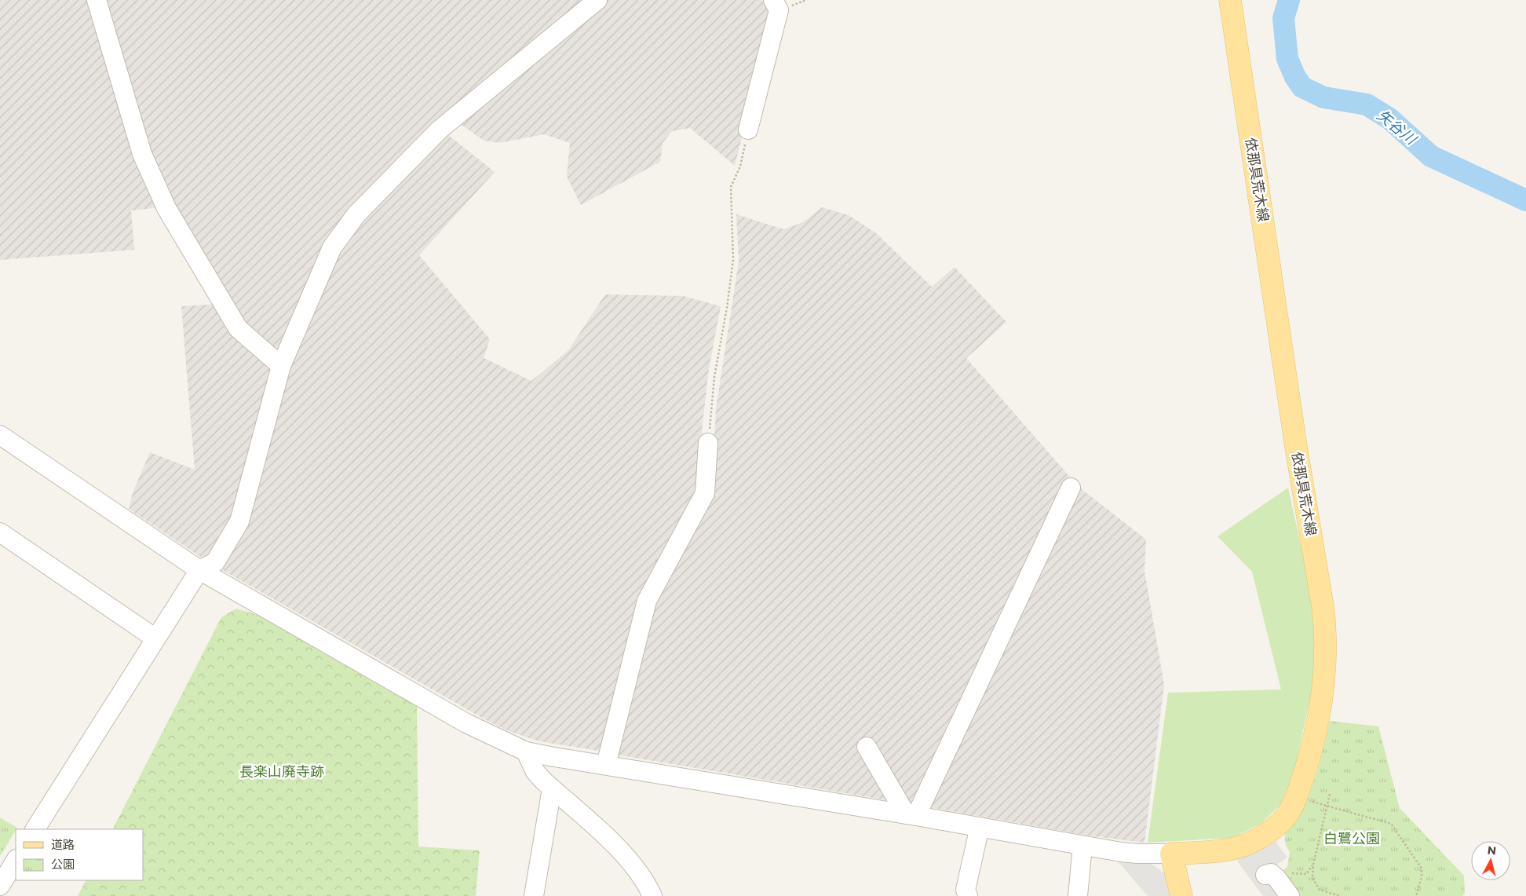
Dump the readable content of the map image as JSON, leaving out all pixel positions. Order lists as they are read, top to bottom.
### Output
{
  "streets": {
    "main road": ["依那具荒木線"]
  },
  "water": ["矢谷川"],
  "parks": ["長楽山廃寺跡", "白鷺公園"],
  "legend": ["道路", "公園"],
  "north": "top"
}
